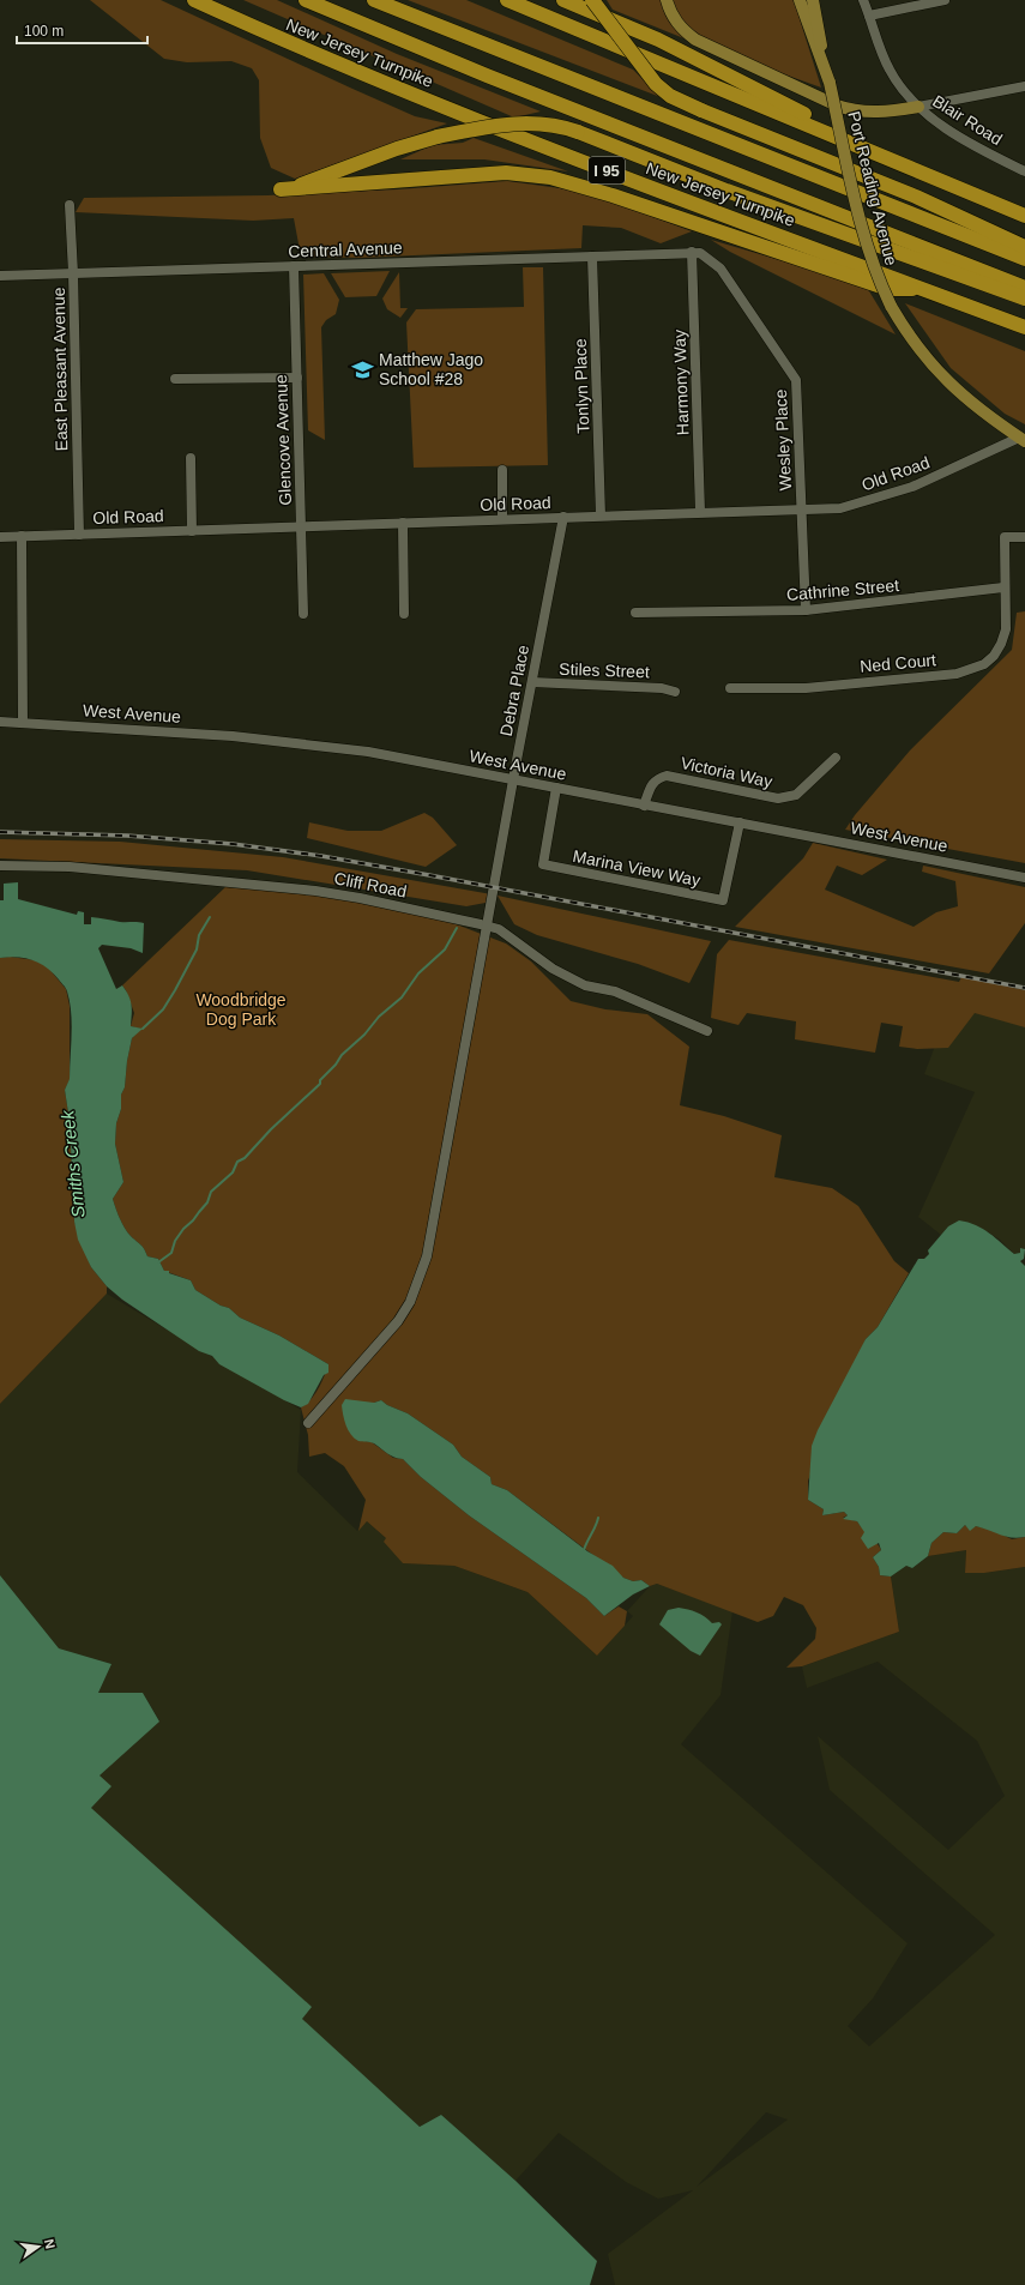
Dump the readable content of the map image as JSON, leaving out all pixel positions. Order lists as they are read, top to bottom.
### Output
{
  "streets": {
    "highway": ["New Jersey Turnpike", "I 95"],
    "main road": ["Port Reading Avenue"],
    "street": [
      "Blair Road",
      "Central Avenue",
      "East Pleasant Avenue",
      "Harmony Way",
      "Tonlyn Place",
      "Glencove Avenue",
      "Wesley Place",
      "Old Road",
      "Cathrine Street",
      "Ned Court",
      "Stiles Street",
      "Debra Place",
      "West Avenue",
      "Victoria Way",
      "Marina View Way",
      "Cliff Road"
    ]
  },
  "crossings": [
    ["Port Reading Avenue", "Old Road"],
    ["Central Avenue", "East Pleasant Avenue"],
    ["Central Avenue", "Harmony Way"],
    ["Central Avenue", "Tonlyn Place"],
    ["Central Avenue", "Glencove Avenue"],
    ["Central Avenue", "Wesley Place"],
    ["East Pleasant Avenue", "Old Road"],
    ["Harmony Way", "Wesley Place"],
    ["Harmony Way", "Old Road"],
    ["Tonlyn Place", "Old Road"],
    ["Glencove Avenue", "Old Road"],
    ["Wesley Place", "Old Road"],
    ["Wesley Place", "Cathrine Street"],
    ["Old Road", "Debra Place"],
    ["Cathrine Street", "Ned Court"],
    ["Stiles Street", "Debra Place"],
    ["Debra Place", "West Avenue"],
    ["Debra Place", "Cliff Road"],
    ["West Avenue", "Victoria Way"],
    ["West Avenue", "Marina View Way"]
  ],
  "water": ["Smiths Creek"],
  "parks": ["Woodbridge Dog Park"],
  "places": {
    "school or university": ["Matthew Jago School #28"]
  },
  "scale_bar": "100 m",
  "north": "right"
}
